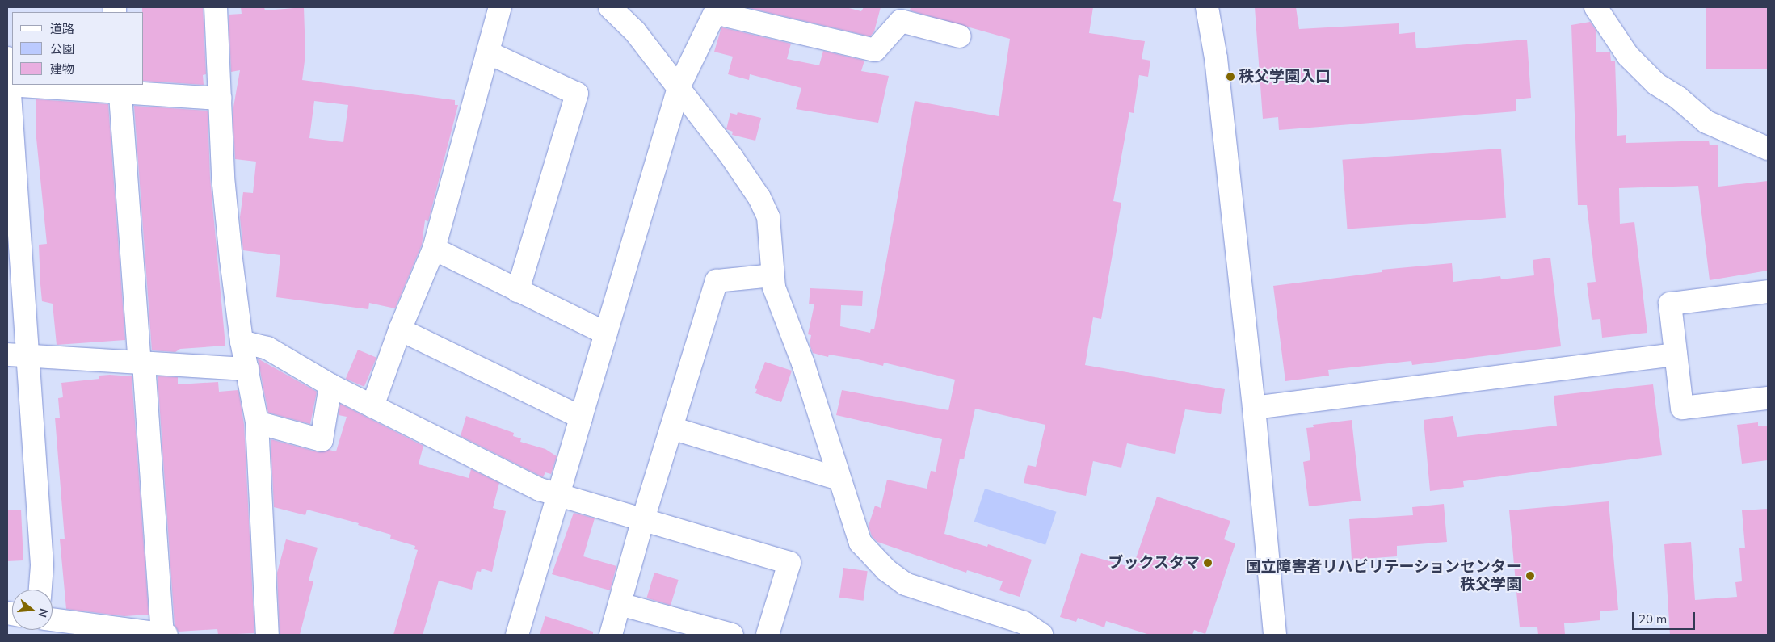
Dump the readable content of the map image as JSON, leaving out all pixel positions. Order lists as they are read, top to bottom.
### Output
{
  "places": ["秩父学園入口", "ブックスタマ", "国立障害者リハビリテーションセンター 秩父学園"],
  "legend": ["道路", "公園", "建物"],
  "scale_bar": "20 m",
  "north": "right"
}
